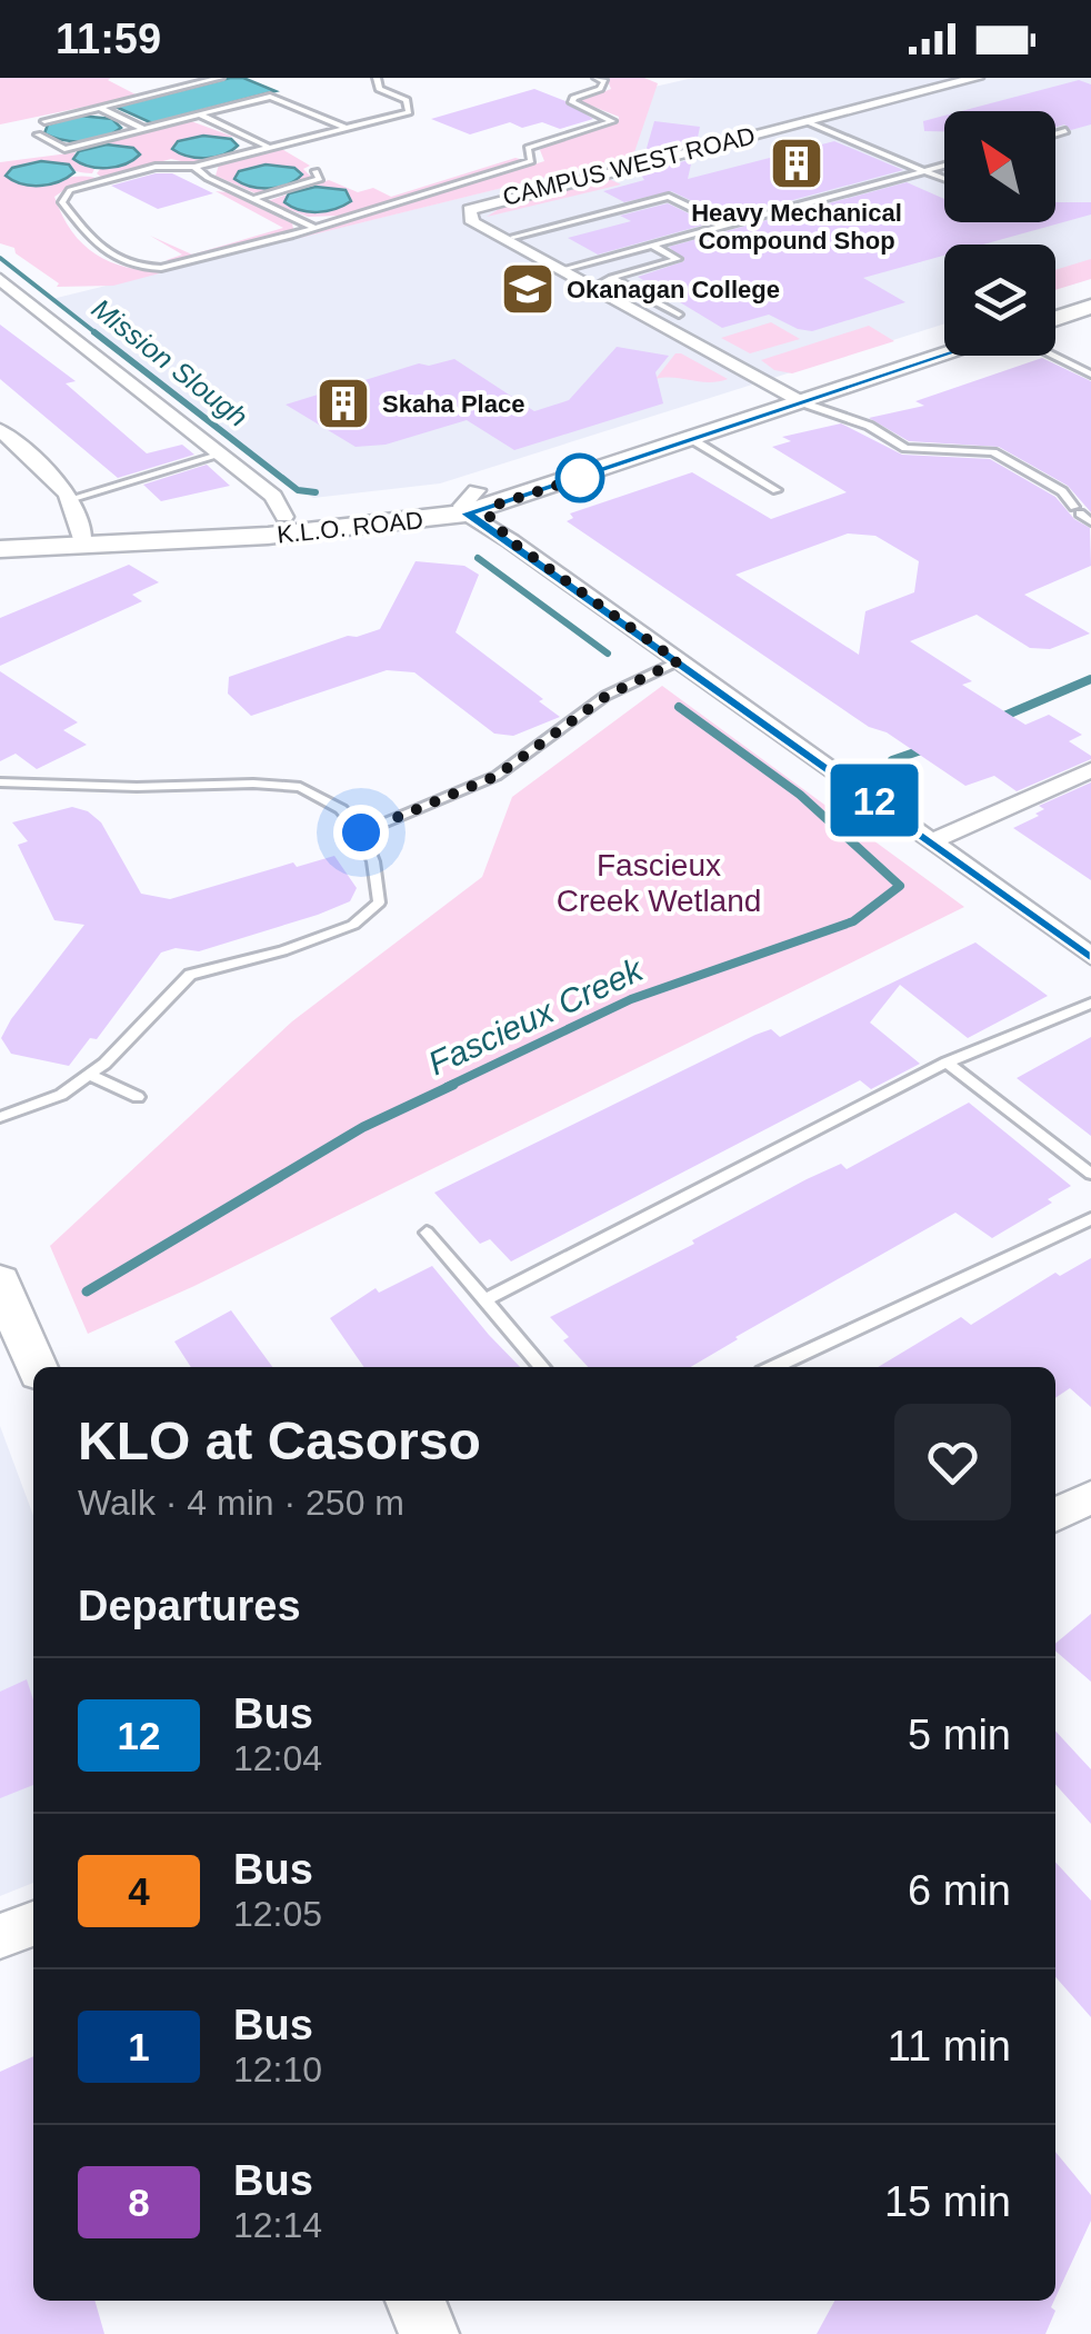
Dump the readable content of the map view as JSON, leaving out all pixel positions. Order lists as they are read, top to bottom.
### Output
{
  "streets": {
    "main road": ["K.L.O. ROAD"],
    "street": ["CAMPUS WEST ROAD"]
  },
  "crossings": [
    ["CAMPUS WEST ROAD", "K.L.O. ROAD"]
  ],
  "water": ["Mission Slough", "Fascieux Creek"],
  "parks": ["Fascieux Creek Wetland"],
  "places": {
    "building": ["Heavy Mechanical Compound Shop", "Skaha Place"],
    "school or university": ["Okanagan College"]
  },
  "lines": ["bus line 12"],
  "north": "top left",
  "page": {
    "status": "11:59",
    "on_map": "12",
    "heading": [
      ["KLO at Casorso", "Walk · 4 min · 250 m"],
      "Departures"
    ],
    "list": [
      {
        "mark": "12",
        "name": "Bus",
        "note": "12:04",
        "value": "5 min"
      },
      {
        "mark": "4",
        "name": "Bus",
        "note": "12:05",
        "value": "6 min"
      },
      {
        "mark": "1",
        "name": "Bus",
        "note": "12:10",
        "value": "11 min"
      },
      {
        "mark": "8",
        "name": "Bus",
        "note": "12:14",
        "value": "15 min"
      }
    ]
  }
}
